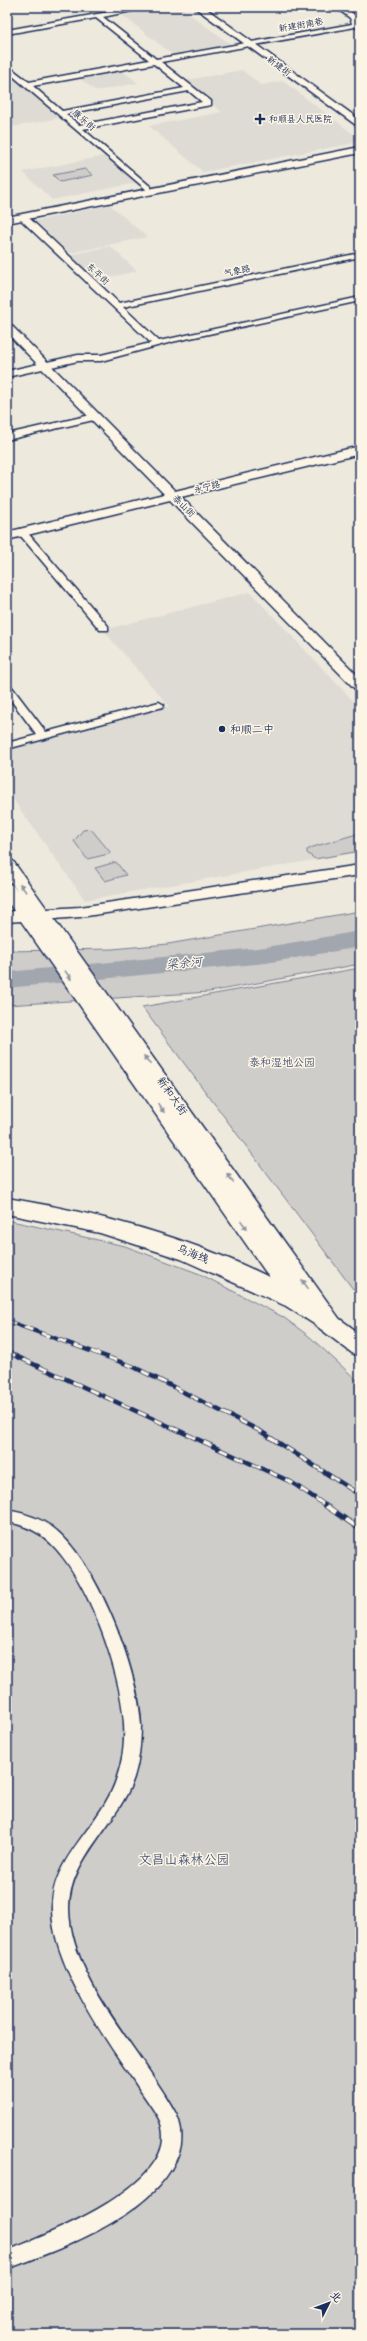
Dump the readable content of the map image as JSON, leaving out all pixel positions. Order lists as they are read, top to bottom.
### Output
{
  "streets": {
    "highway": ["乌海线"],
    "main road": ["新和大街"],
    "street": [
      "新建街南巷",
      "新建街",
      "康乐街",
      "气象路",
      "东平街",
      "永宁路",
      "泰山街"
    ]
  },
  "crossings": [
    ["新建街南巷", "新建街"],
    ["新建街南巷", "康乐街"],
    ["气象路", "东平街"],
    ["永宁路", "泰山街"],
    ["新和大街", "乌海线"]
  ],
  "water": ["梁余河"],
  "parks": ["泰和湿地公园", "文昌山森林公园"],
  "places": {
    "health": ["和顺县人民医院"],
    "other": ["和顺二中"]
  },
  "north": "top right"
}
